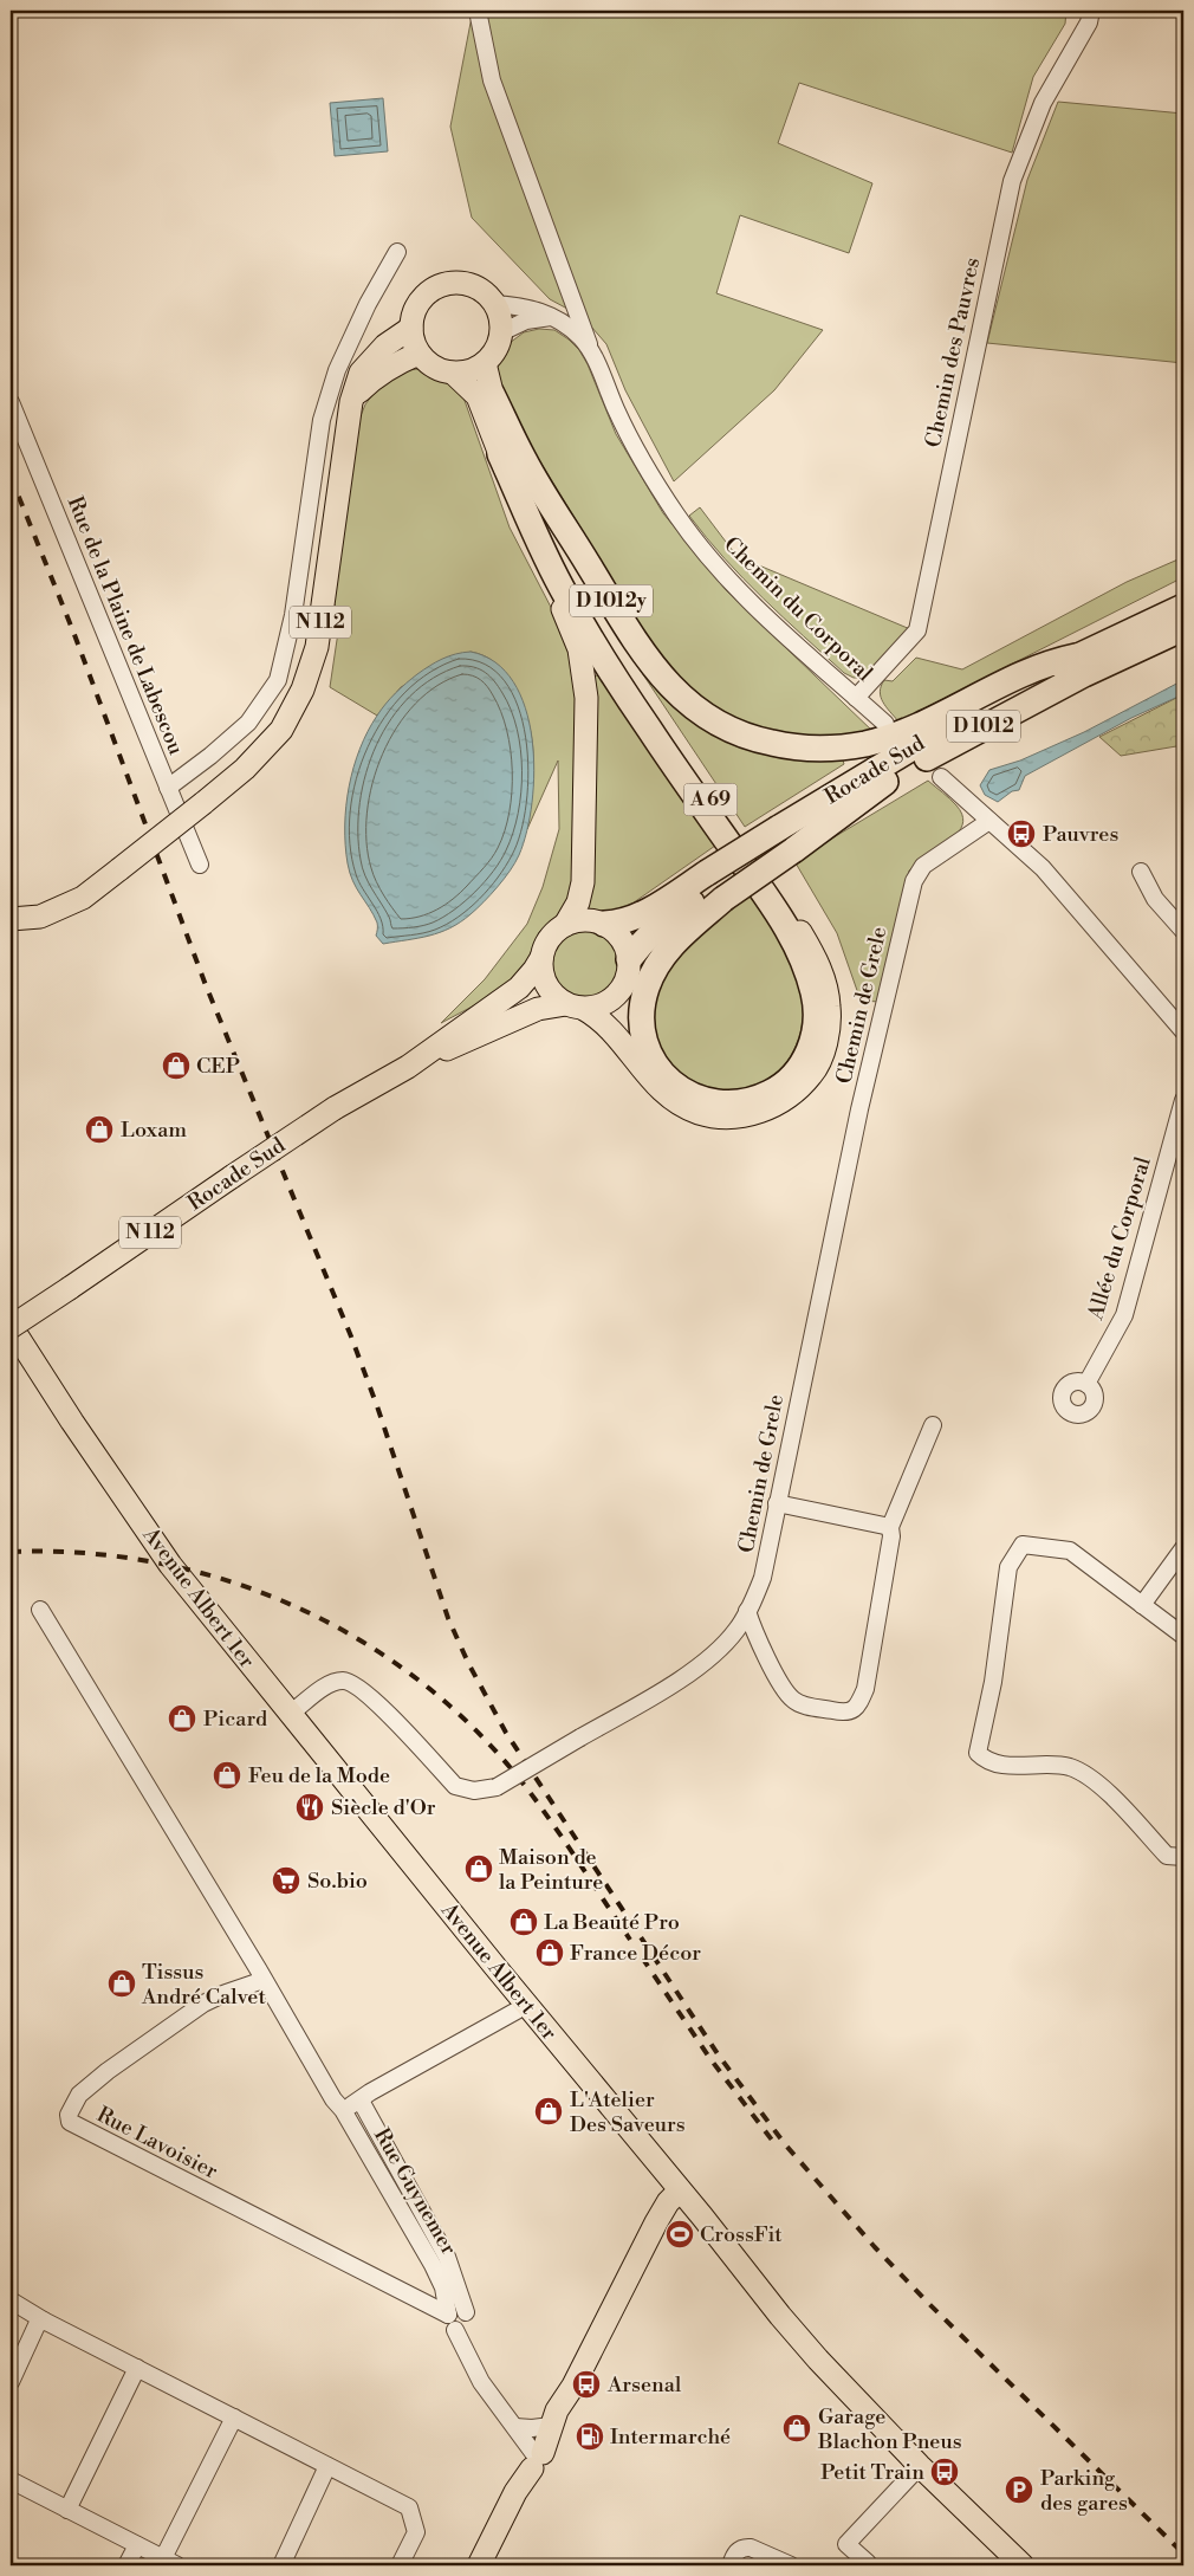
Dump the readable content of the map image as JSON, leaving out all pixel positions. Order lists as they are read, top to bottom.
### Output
{
  "streets": {
    "highway": [
      "D 1012y",
      "D 1012",
      "Rocade Sud",
      "A 69"
    ],
    "main road": ["N 112", "Avenue Albert 1er"],
    "street": [
      "Chemin des Pauvres",
      "Chemin du Corporal",
      "Rue de la Plaine de Labescou",
      "Chemin de Grele",
      "Allée du Corporal",
      "Rue Lavoisier",
      "Rue Guynemer"
    ]
  },
  "crossings": [
    ["Chemin des Pauvres", "Chemin du Corporal"],
    ["D 1012y", "Rocade Sud"],
    ["D 1012y", "A 69"],
    ["Chemin du Corporal", "N 112"],
    ["Rocade Sud", "A 69"],
    ["Rocade Sud", "Avenue Albert 1er"],
    ["Chemin de Grele", "Avenue Albert 1er"],
    ["Rue Lavoisier", "Rue Guynemer"]
  ],
  "places": {
    "bus stop": ["Pauvres", "Arsenal", "Petit Train"],
    "shop": [
      "CEP",
      "Loxam",
      "Picard",
      "Feu de la Mode",
      "Maison de la Peinture",
      "La Beauté Pro",
      "France Décor",
      "Tissus André Calvet",
      "L'Atelier Des Saveurs",
      "Garage Blachon Pneus"
    ],
    "restaurant": ["Siècle d'Or"],
    "supermarket": ["So.bio"],
    "sports": ["CrossFit"],
    "fuel station": ["Intermarché"],
    "parking": ["Parking des gares"]
  }
}
